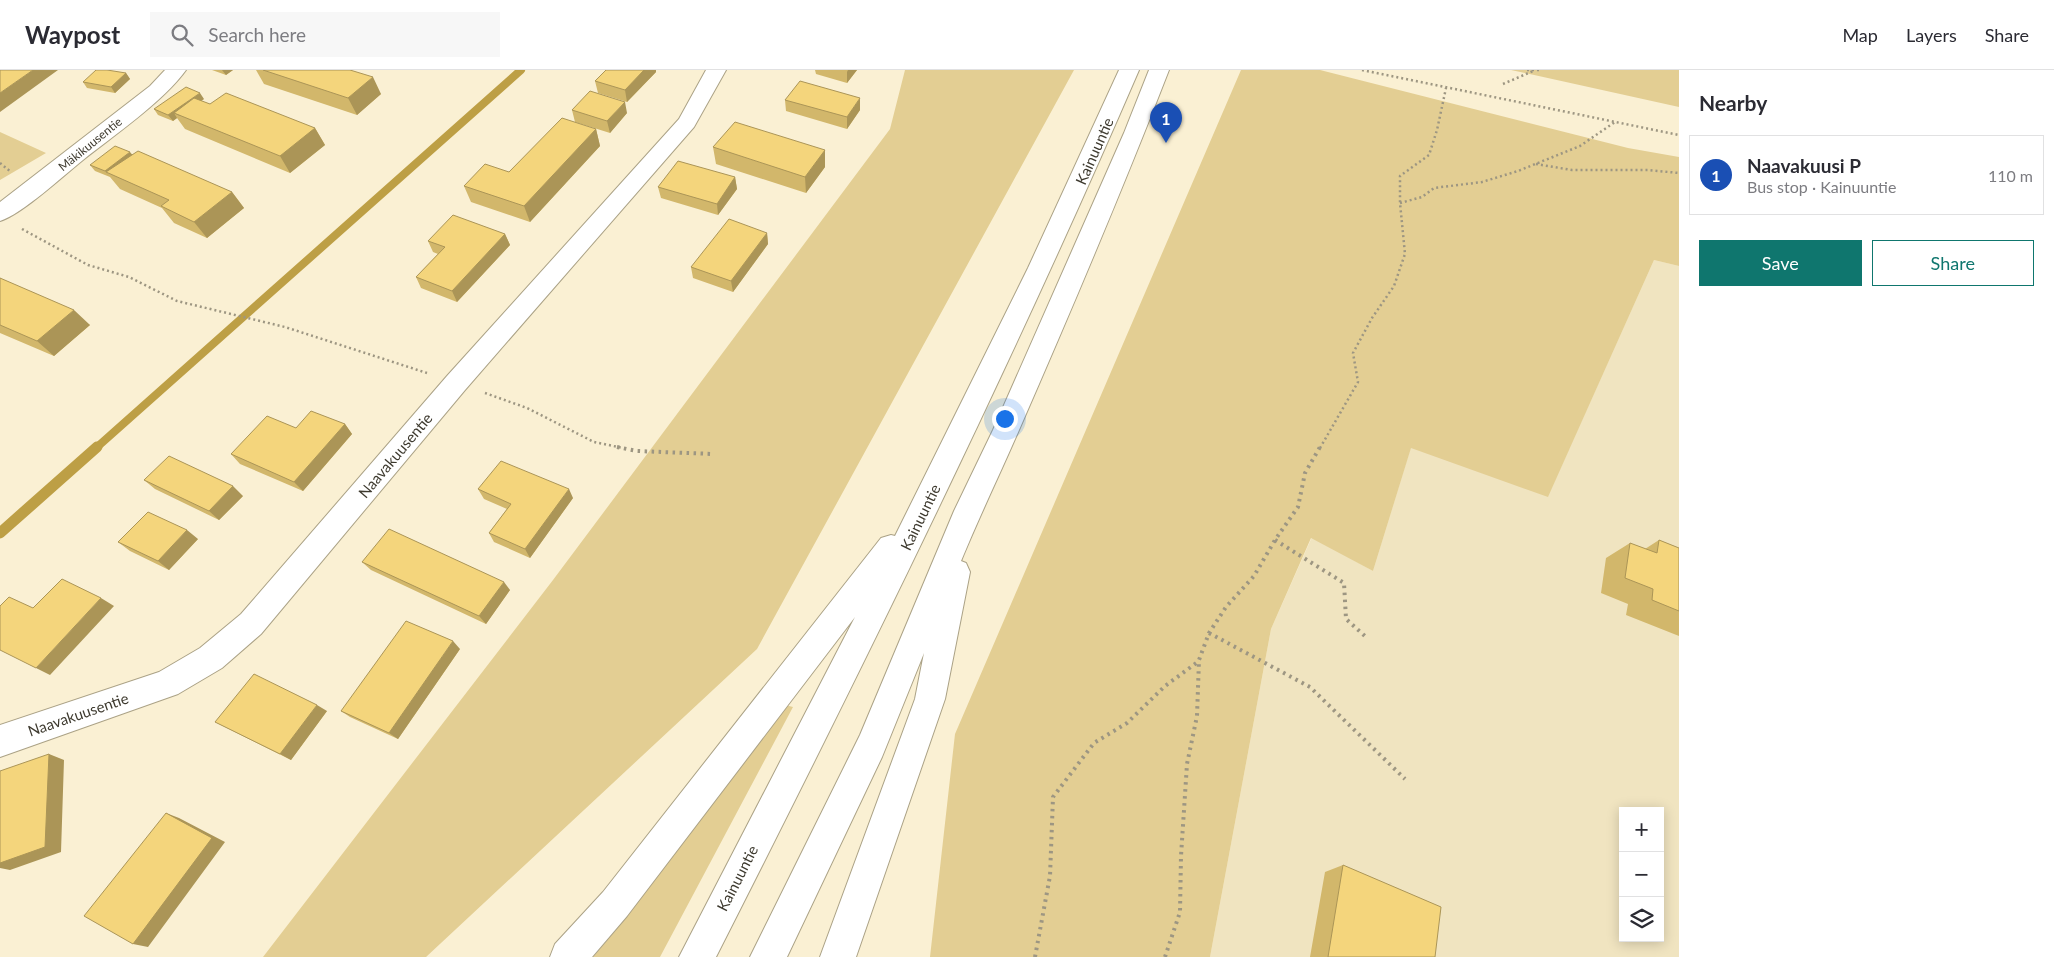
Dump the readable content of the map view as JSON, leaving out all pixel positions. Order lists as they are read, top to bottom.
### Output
{
  "streets": {
    "main road": ["Mäkikuusentie", "Kainuuntie", "Naavakuusentie"]
  },
  "page": {
    "header": "Waypost",
    "search": "Search here",
    "nav": ["Map", "Layers", "Share"],
    "heading": "Nearby",
    "pins": "1",
    "list": [
      {
        "mark": "1",
        "name": "Naavakuusi P",
        "note": "Bus stop · Kainuuntie",
        "value": "110 m"
      }
    ],
    "buttons": ["Save", "Share"],
    "map_buttons": ["+", "−"]
  }
}
